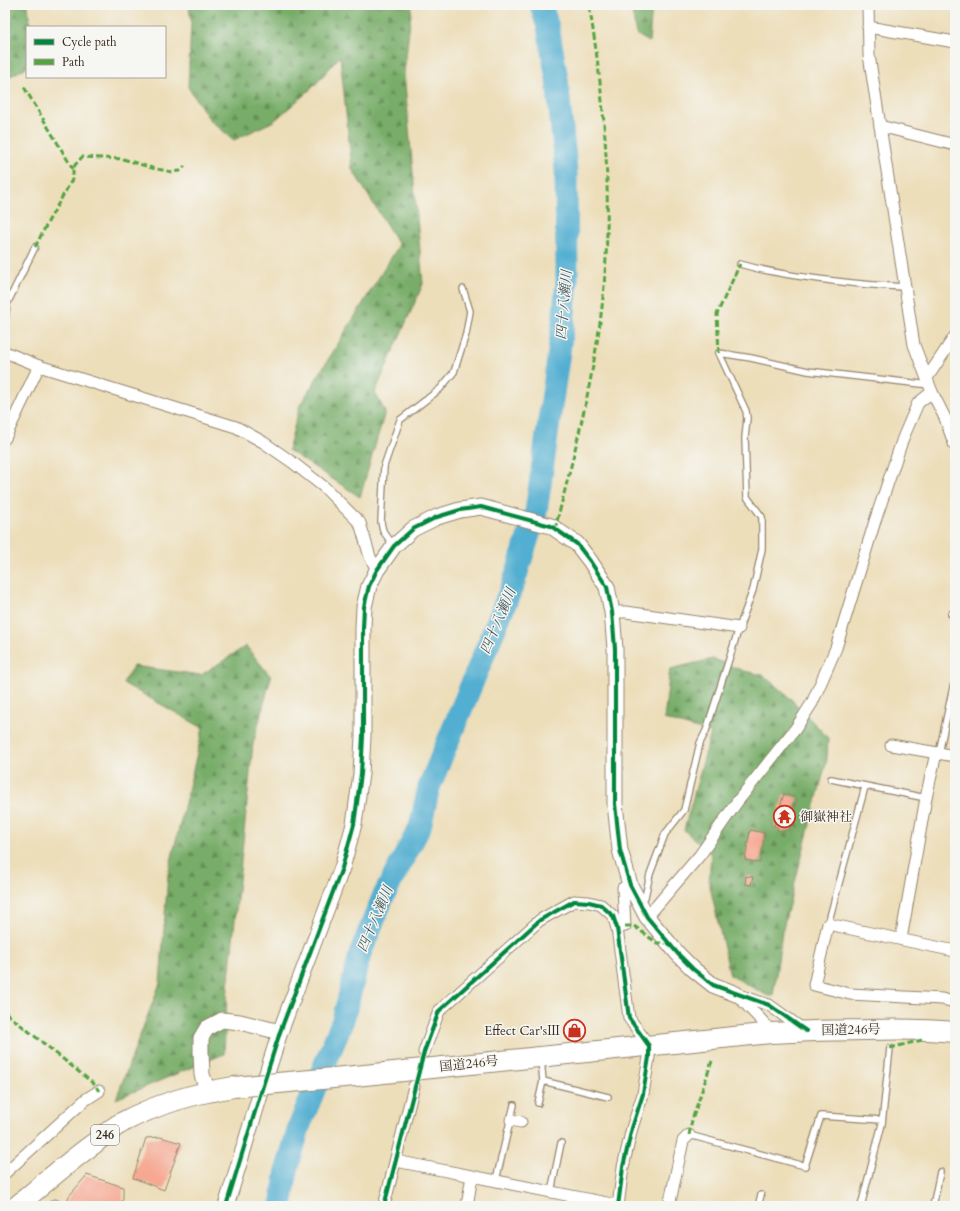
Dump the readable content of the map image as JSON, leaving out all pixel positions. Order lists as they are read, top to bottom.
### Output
{
  "streets": {
    "highway": ["国道246号", "246"]
  },
  "water": ["四十八瀬川"],
  "places": {
    "temple": ["御嶽神社"],
    "shop": ["Effect Car'sⅢ"]
  },
  "legend": ["Cycle path", "Path"]
}
